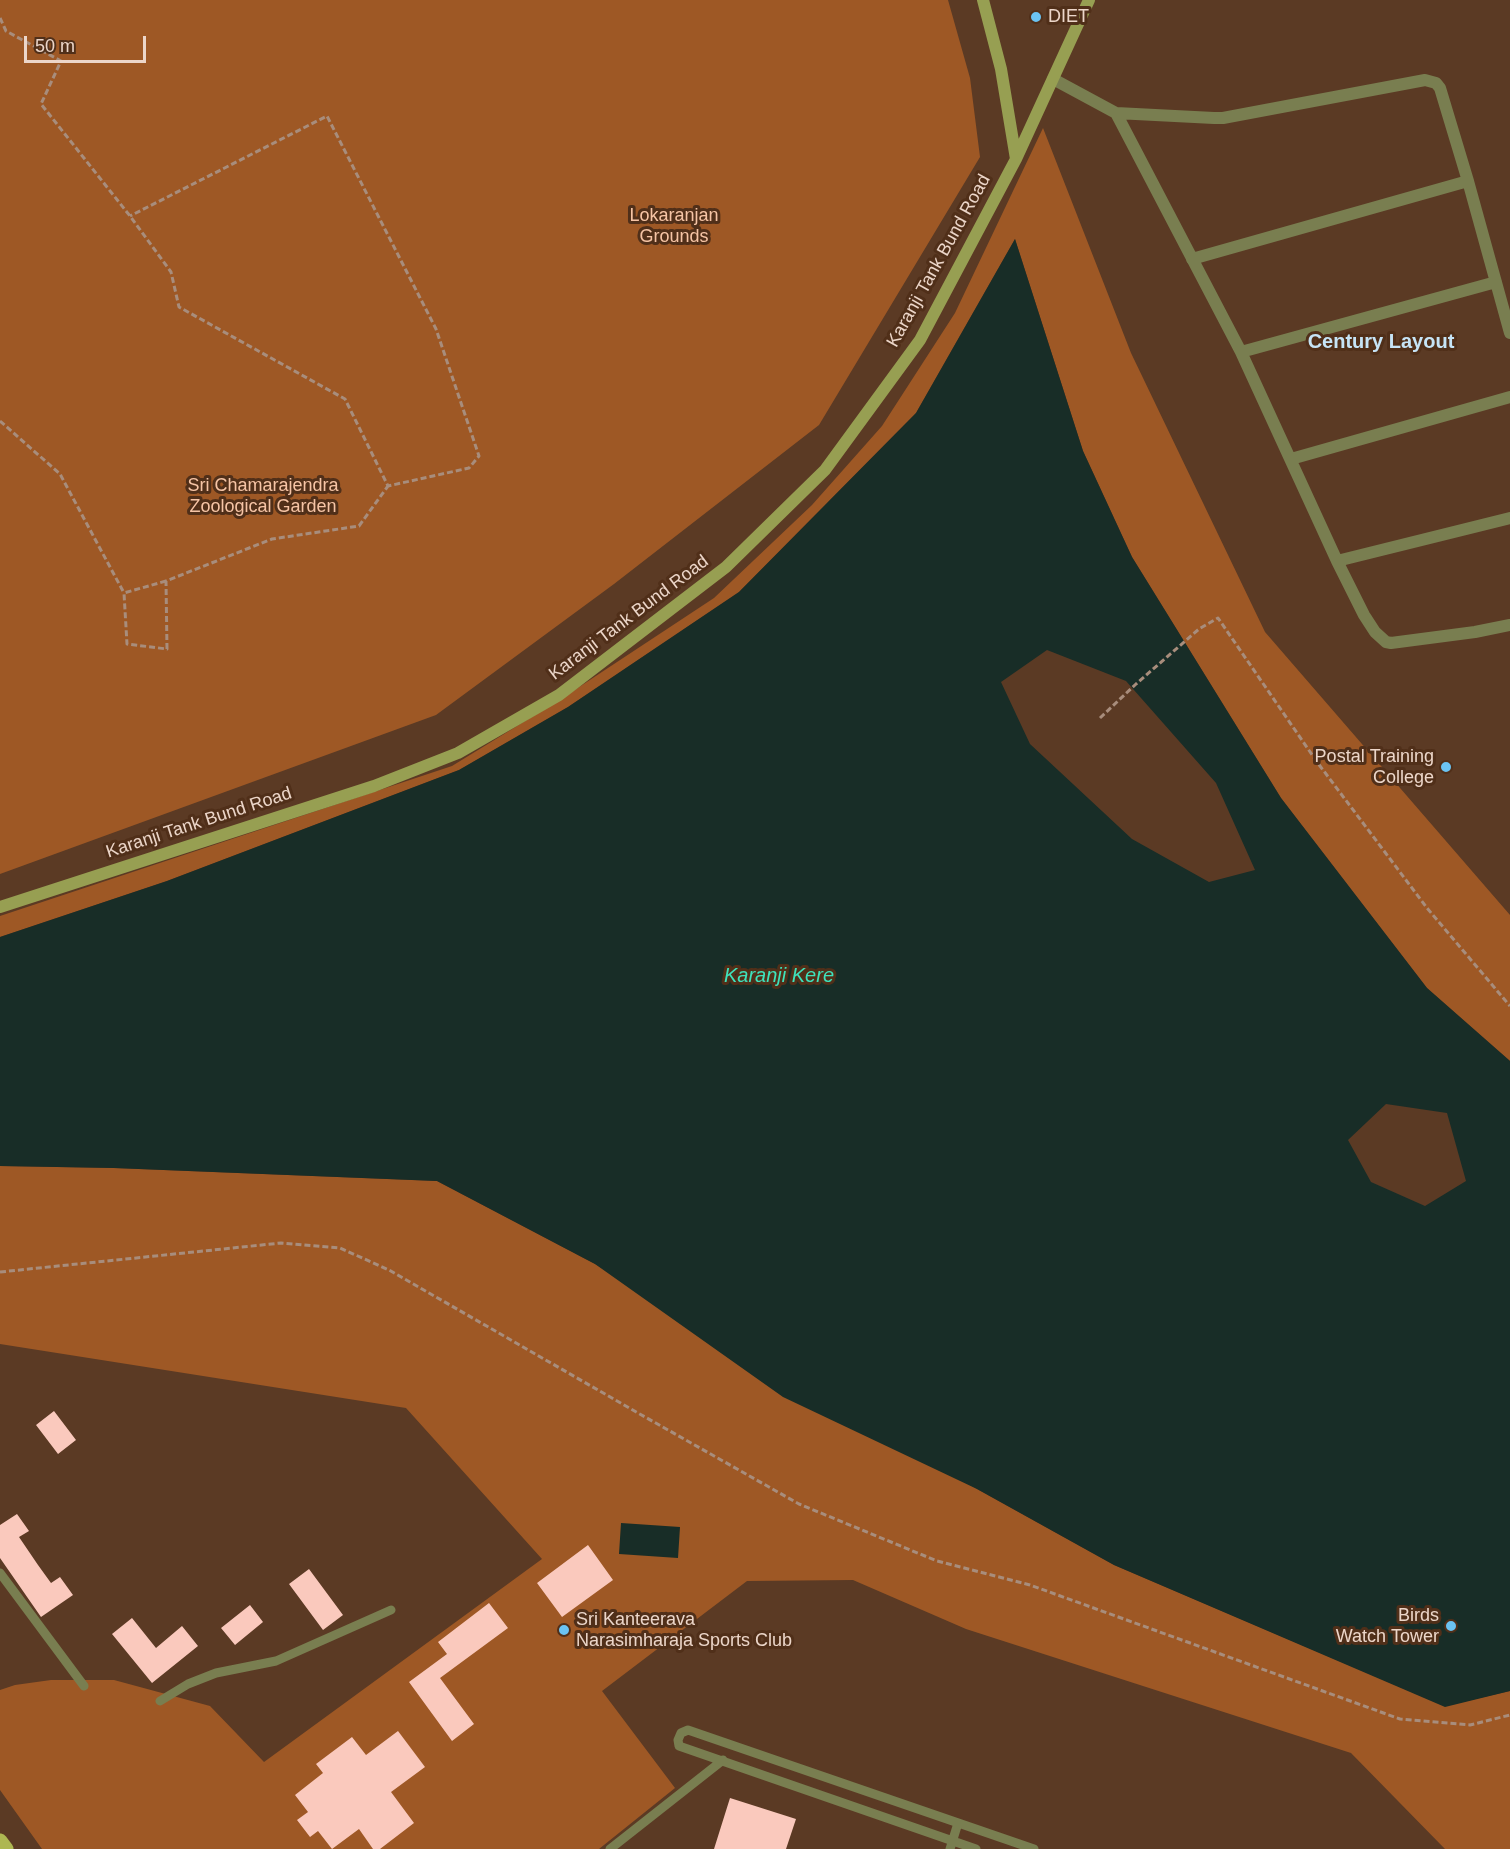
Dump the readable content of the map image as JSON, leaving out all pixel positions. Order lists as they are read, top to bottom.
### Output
{
  "streets": {
    "street": ["Karanji Tank Bund Road"]
  },
  "districts": ["Century Layout"],
  "water": ["Karanji Kere"],
  "parks": ["Lokaranjan Grounds", "Sri Chamarajendra Zoological Garden"],
  "places": [
    "DIET",
    "Postal Training College",
    "Birds Watch Tower",
    "Sri Kanteerava Narasimharaja Sports Club"
  ],
  "scale_bar": "50 m"
}
